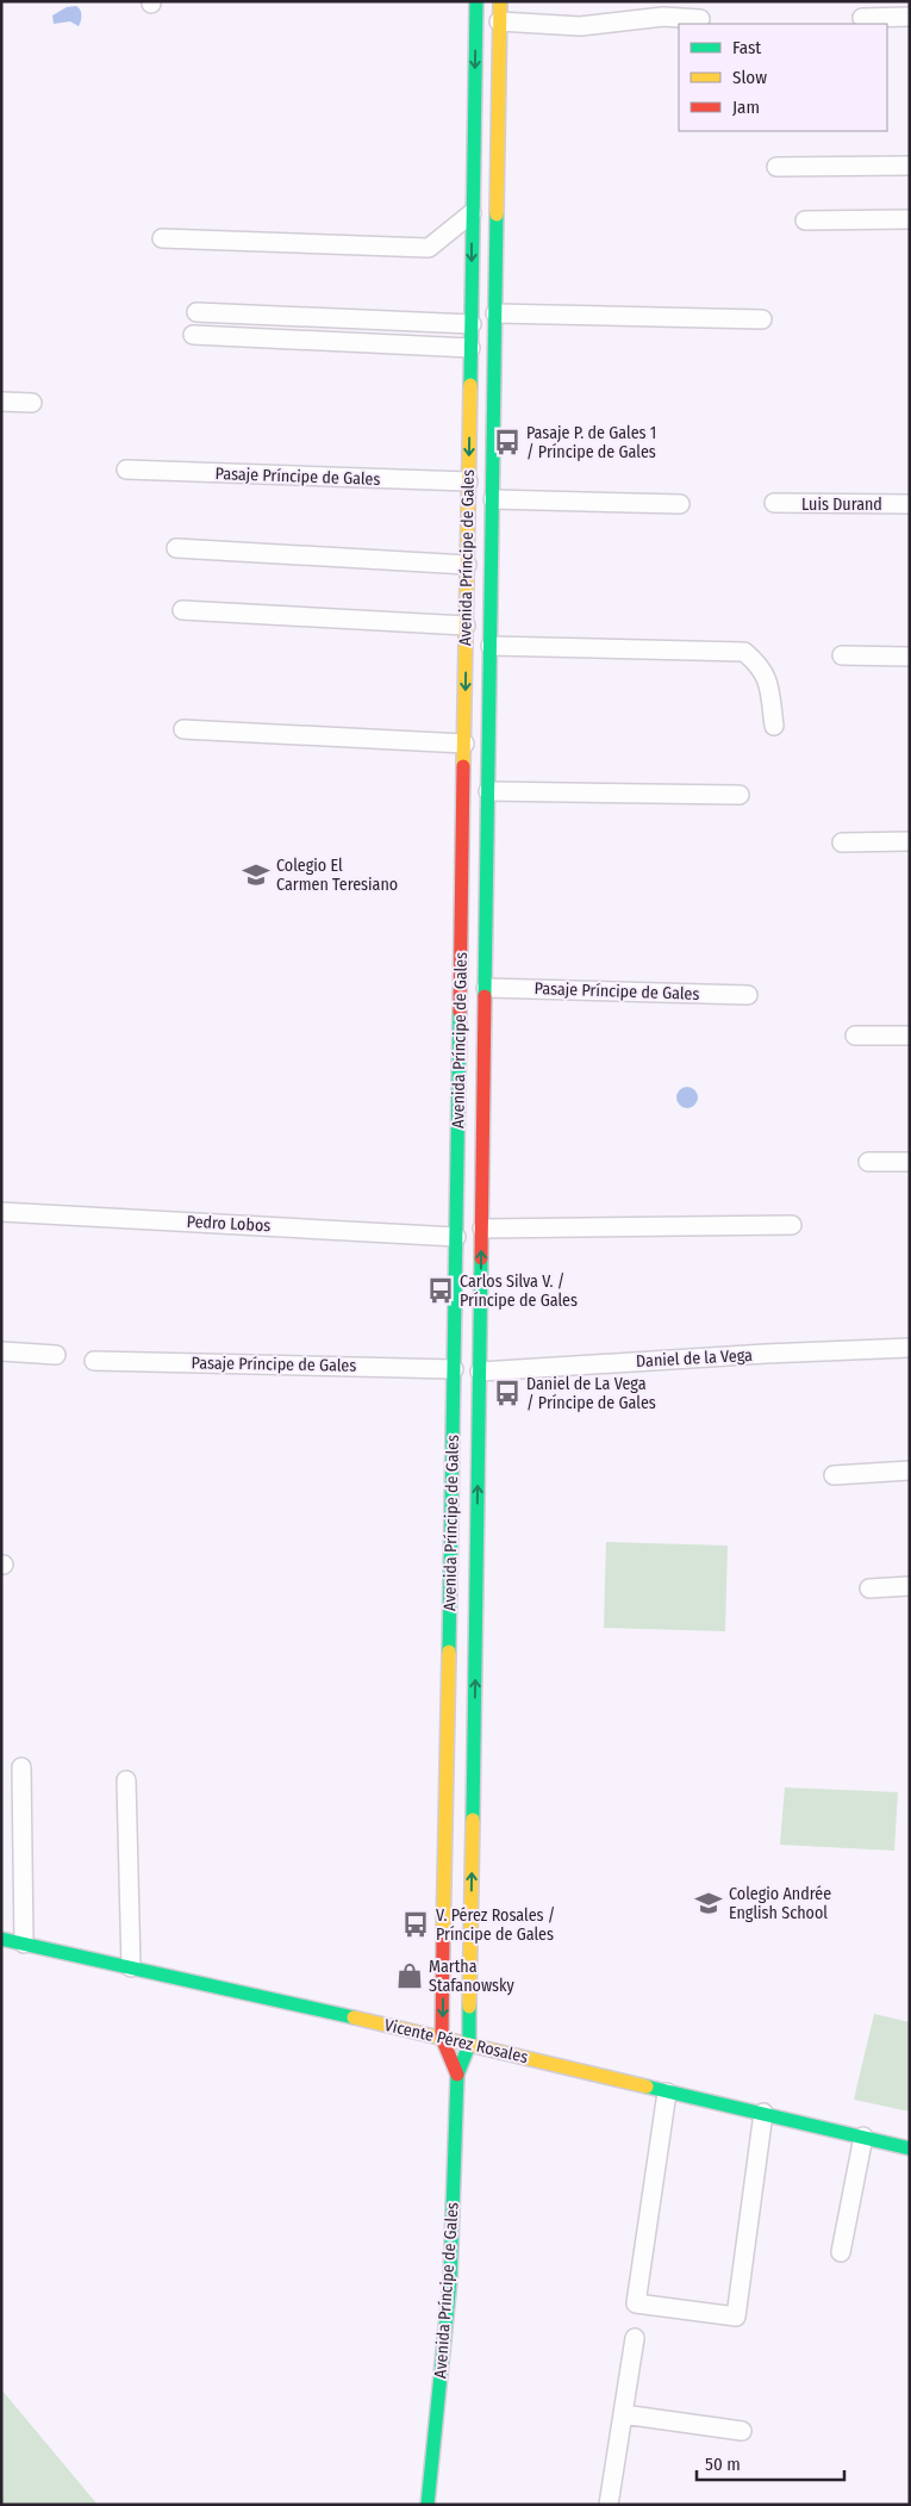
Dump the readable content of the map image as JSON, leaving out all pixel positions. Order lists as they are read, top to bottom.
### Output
{
  "streets": {
    "main road": ["Avenida Príncipe de Gales", "Vicente Pérez Rosales"],
    "street": [
      "Pasaje Príncipe de Gales",
      "Luis Durand",
      "Pedro Lobos",
      "Daniel de la Vega"
    ]
  },
  "crossings": [
    ["Pasaje Príncipe de Gales", "Avenida Príncipe de Gales"],
    ["Avenida Príncipe de Gales", "Pedro Lobos"],
    ["Avenida Príncipe de Gales", "Daniel de la Vega"],
    ["Avenida Príncipe de Gales", "Vicente Pérez Rosales"]
  ],
  "places": {
    "bus stop": [
      "Pasaje P. de Gales 1 / Príncipe de Gales",
      "Carlos Silva V. / Príncipe de Gales",
      "Daniel de La Vega / Príncipe de Gales",
      "V. Pérez Rosales / Príncipe de Gales"
    ],
    "school or university": ["Colegio El Carmen Teresiano", "Colegio Andrée English School"],
    "shop": ["Martha Stafanowsky"]
  },
  "legend": ["Fast", "Slow", "Jam"],
  "scale_bar": "50 m"
}
